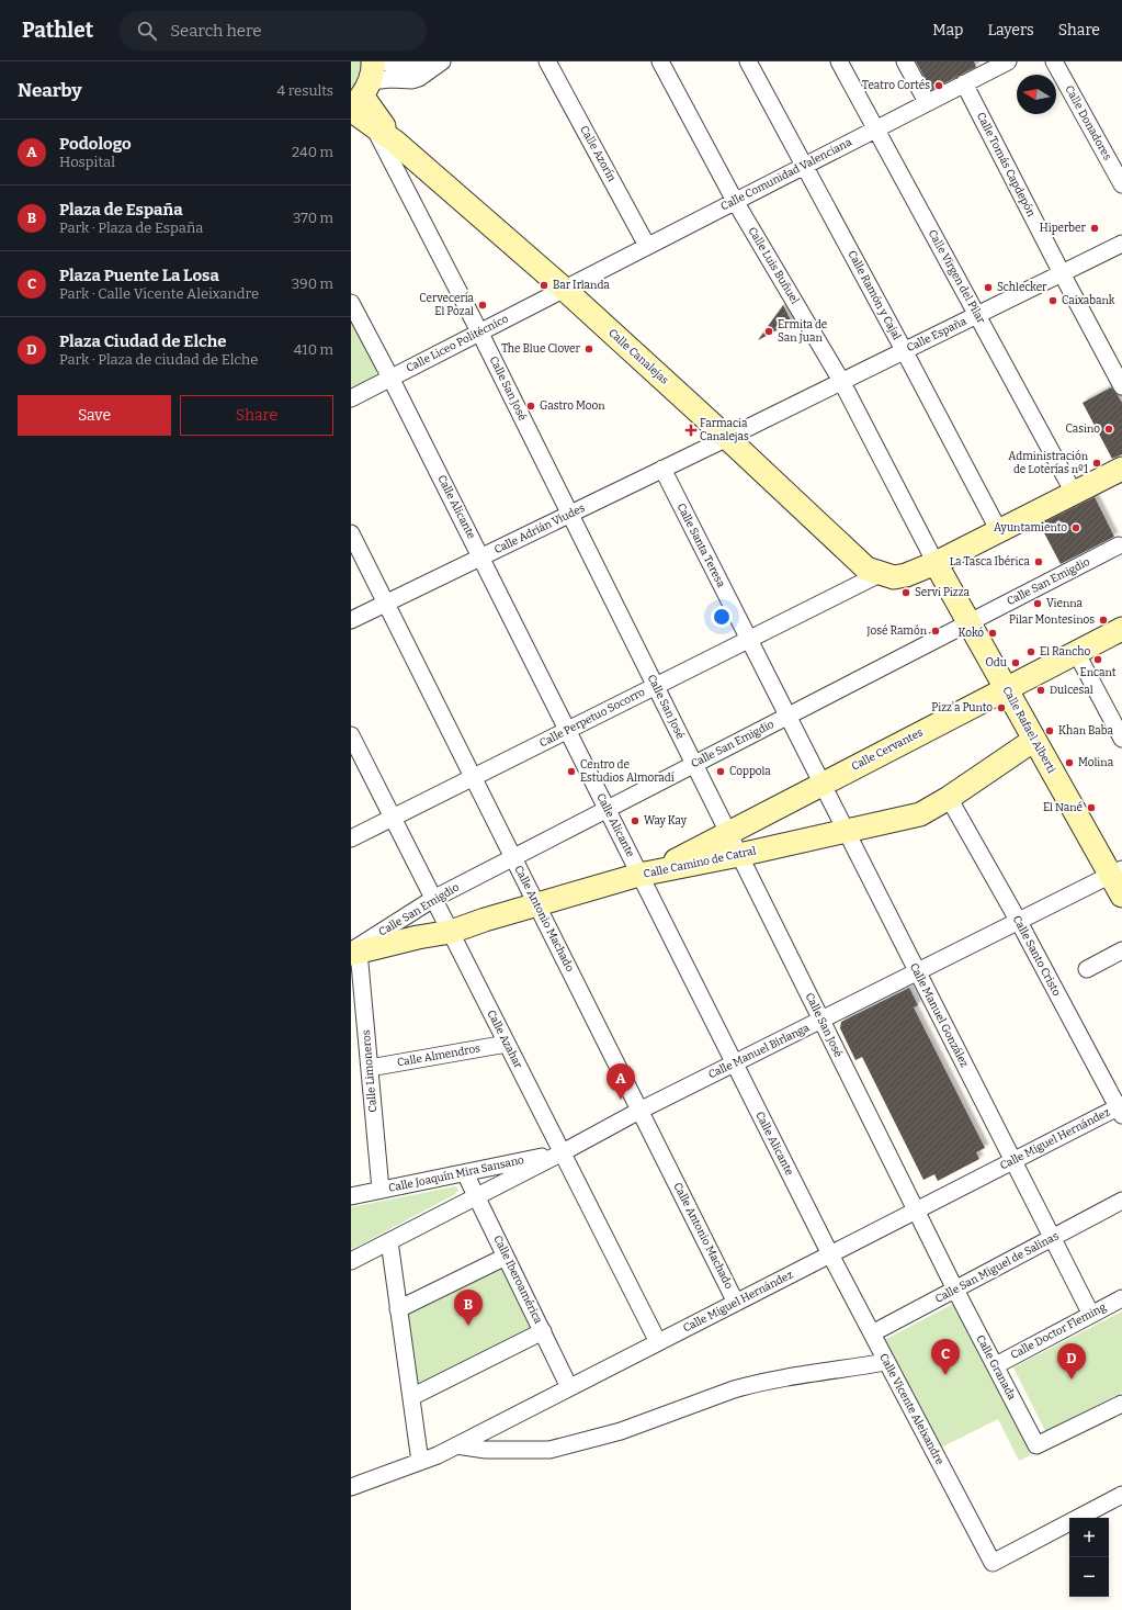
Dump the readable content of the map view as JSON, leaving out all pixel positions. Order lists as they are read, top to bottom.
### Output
{
  "streets": {
    "main road": [
      "Calle Canalejas",
      "Calle Rafael Alberti",
      "Calle Cervantes",
      "Calle Camino de Catral"
    ],
    "street": [
      "Calle Donadores",
      "Calle Azorín",
      "Calle Tomás Capdepón",
      "Calle Comunidad Valenciana",
      "Calle Luis Buñuel",
      "Calle Virgen del Pilar",
      "Calle Ramón y Cajal",
      "Calle España",
      "Calle Liceo Politécnico",
      "Calle San José",
      "Calle Alicante",
      "Calle Adrián Viudes",
      "Calle Santa Teresa",
      "Calle San Emigdio",
      "Calle Perpetuo Socorro",
      "Calle Antonio Machado",
      "Calle Santo Cristo",
      "Calle Manuel González",
      "Calle Azahar",
      "Calle Manuel Birlanga",
      "Calle Almendros",
      "Calle Limoneros",
      "Calle Miguel Hernández",
      "Calle Joaquín Mira Sansano",
      "Calle San Miguel de Salinas",
      "Calle Iberoamérica",
      "Calle Doctor Fleming",
      "Calle Granada",
      "Calle Vicente Aleixandre"
    ]
  },
  "crossings": [
    ["Calle Azorín", "Calle Comunidad Valenciana"],
    ["Calle Tomás Capdepón", "Calle Comunidad Valenciana"],
    ["Calle Tomás Capdepón", "Calle España"],
    ["Calle Comunidad Valenciana", "Calle Luis Buñuel"],
    ["Calle Comunidad Valenciana", "Calle Virgen del Pilar"],
    ["Calle Comunidad Valenciana", "Calle Ramón y Cajal"],
    ["Calle Comunidad Valenciana", "Calle Liceo Politécnico"],
    ["Calle Comunidad Valenciana", "Calle Canalejas"],
    ["Calle Luis Buñuel", "Calle España"],
    ["Calle Luis Buñuel", "Calle Rafael Alberti"],
    ["Calle Virgen del Pilar", "Calle España"],
    ["Calle Ramón y Cajal", "Calle España"],
    ["Calle España", "Calle Canalejas"],
    ["Calle España", "Calle Adrián Viudes"],
    ["Calle Liceo Politécnico", "Calle Canalejas"],
    ["Calle Liceo Politécnico", "Calle San José"],
    ["Calle Liceo Politécnico", "Calle Alicante"],
    ["Calle Canalejas", "Calle San José"],
    ["Calle Canalejas", "Calle Adrián Viudes"],
    ["Calle Canalejas", "Calle Perpetuo Socorro"],
    ["Calle San José", "Calle Adrián Viudes"],
    ["Calle San José", "Calle San Emigdio"],
    ["Calle San José", "Calle Perpetuo Socorro"],
    ["Calle San José", "Calle Cervantes"],
    ["Calle San José", "Calle Camino de Catral"],
    ["Calle San José", "Calle Manuel Birlanga"],
    ["Calle San José", "Calle Miguel Hernández"],
    ["Calle San José", "Calle San Miguel de Salinas"],
    ["Calle San José", "Calle Granada"],
    ["Calle Alicante", "Calle Adrián Viudes"],
    ["Calle Alicante", "Calle San Emigdio"],
    ["Calle Alicante", "Calle Perpetuo Socorro"],
    ["Calle Alicante", "Calle Cervantes"],
    ["Calle Alicante", "Calle Camino de Catral"],
    ["Calle Alicante", "Calle Manuel Birlanga"],
    ["Calle Alicante", "Calle Miguel Hernández"],
    ["Calle Alicante", "Calle Vicente Aleixandre"],
    ["Calle Adrián Viudes", "Calle Santa Teresa"],
    ["Calle Adrián Viudes", "Calle Antonio Machado"],
    ["Calle Santa Teresa", "Calle San Emigdio"],
    ["Calle Santa Teresa", "Calle Perpetuo Socorro"],
    ["Calle Santa Teresa", "Calle Manuel González"],
    ["Calle San Emigdio", "Calle Rafael Alberti"],
    ["Calle San Emigdio", "Calle Camino de Catral"],
    ["Calle San Emigdio", "Calle Antonio Machado"],
    ["Calle San Emigdio", "Calle Manuel González"],
    ["Calle San Emigdio", "Calle Azahar"],
    ["Calle San Emigdio", "Calle Limoneros"],
    ["Calle Perpetuo Socorro", "Calle Antonio Machado"],
    ["Calle Perpetuo Socorro", "Calle Azahar"],
    ["Calle Rafael Alberti", "Calle Cervantes"],
    ["Calle Rafael Alberti", "Calle Camino de Catral"],
    ["Calle Rafael Alberti", "Calle Manuel Birlanga"],
    ["Calle Cervantes", "Calle Camino de Catral"],
    ["Calle Cervantes", "Calle Manuel González"],
    ["Calle Camino de Catral", "Calle Antonio Machado"],
    ["Calle Camino de Catral", "Calle Santo Cristo"],
    ["Calle Camino de Catral", "Calle Manuel González"],
    ["Calle Camino de Catral", "Calle Azahar"],
    ["Calle Camino de Catral", "Calle Limoneros"],
    ["Calle Antonio Machado", "Calle Manuel Birlanga"],
    ["Calle Antonio Machado", "Calle Miguel Hernández"],
    ["Calle Santo Cristo", "Calle Manuel Birlanga"],
    ["Calle Santo Cristo", "Calle Miguel Hernández"],
    ["Calle Manuel González", "Calle Manuel Birlanga"],
    ["Calle Manuel González", "Calle Miguel Hernández"],
    ["Calle Manuel González", "Calle San Miguel de Salinas"],
    ["Calle Manuel González", "Calle Doctor Fleming"],
    ["Calle Azahar", "Calle Manuel Birlanga"],
    ["Calle Azahar", "Calle Almendros"],
    ["Calle Azahar", "Calle Miguel Hernández"],
    ["Calle Azahar", "Calle Joaquín Mira Sansano"],
    ["Calle Manuel Birlanga", "Calle Joaquín Mira Sansano"],
    ["Calle Manuel Birlanga", "Calle Iberoamérica"],
    ["Calle Almendros", "Calle Limoneros"],
    ["Calle Limoneros", "Calle Joaquín Mira Sansano"],
    ["Calle Miguel Hernández", "Calle Iberoamérica"],
    ["Calle Miguel Hernández", "Calle Vicente Aleixandre"],
    ["Calle Joaquín Mira Sansano", "Calle Iberoamérica"],
    ["Calle San Miguel de Salinas", "Calle Granada"],
    ["Calle San Miguel de Salinas", "Calle Vicente Aleixandre"],
    ["Calle Doctor Fleming", "Calle Granada"]
  ],
  "places": {
    "other": [
      "Teatro Cortés",
      "Hiperber",
      "Bar Irlanda",
      "Schlecker",
      "Caixabank",
      "Cervecería El Pozal",
      "Ermita de San Juan",
      "The Blue Clover",
      "Gastro Moon",
      "Casino",
      "Administración de Loterías nº1",
      "Ayuntamiento",
      "La Tasca Ibérica",
      "Servi Pizza",
      "Vienna",
      "Pilar Montesinos",
      "José Ramón",
      "Kokó",
      "El Rancho",
      "Encant",
      "Odu",
      "Dulcesal",
      "Pizz'a Punto",
      "Khan Baba",
      "Molina",
      "Centro de Estudios Almoradí",
      "Coppola",
      "El Nané",
      "Way Kay"
    ],
    "health": ["Farmacia Canalejas"]
  },
  "north": "left",
  "page": {
    "header": "Pathlet",
    "search": "Search here",
    "nav": ["Map", "Layers", "Share"],
    "heading": ["Nearby", "4 results"],
    "list": [
      {
        "mark": "A",
        "name": "Podologo",
        "note": "Hospital",
        "value": "240 m"
      },
      {
        "mark": "B",
        "name": "Plaza de España",
        "note": "Park · Plaza de España",
        "value": "370 m"
      },
      {
        "mark": "C",
        "name": "Plaza Puente La Losa",
        "note": "Park · Calle Vicente Aleixandre",
        "value": "390 m"
      },
      {
        "mark": "D",
        "name": "Plaza Ciudad de Elche",
        "note": "Park · Plaza de ciudad de Elche",
        "value": "410 m"
      }
    ],
    "buttons": ["Save", "Share"],
    "pins": [
      "A",
      "B",
      "C",
      "D"
    ],
    "map_buttons": ["+", "−"]
  }
}
